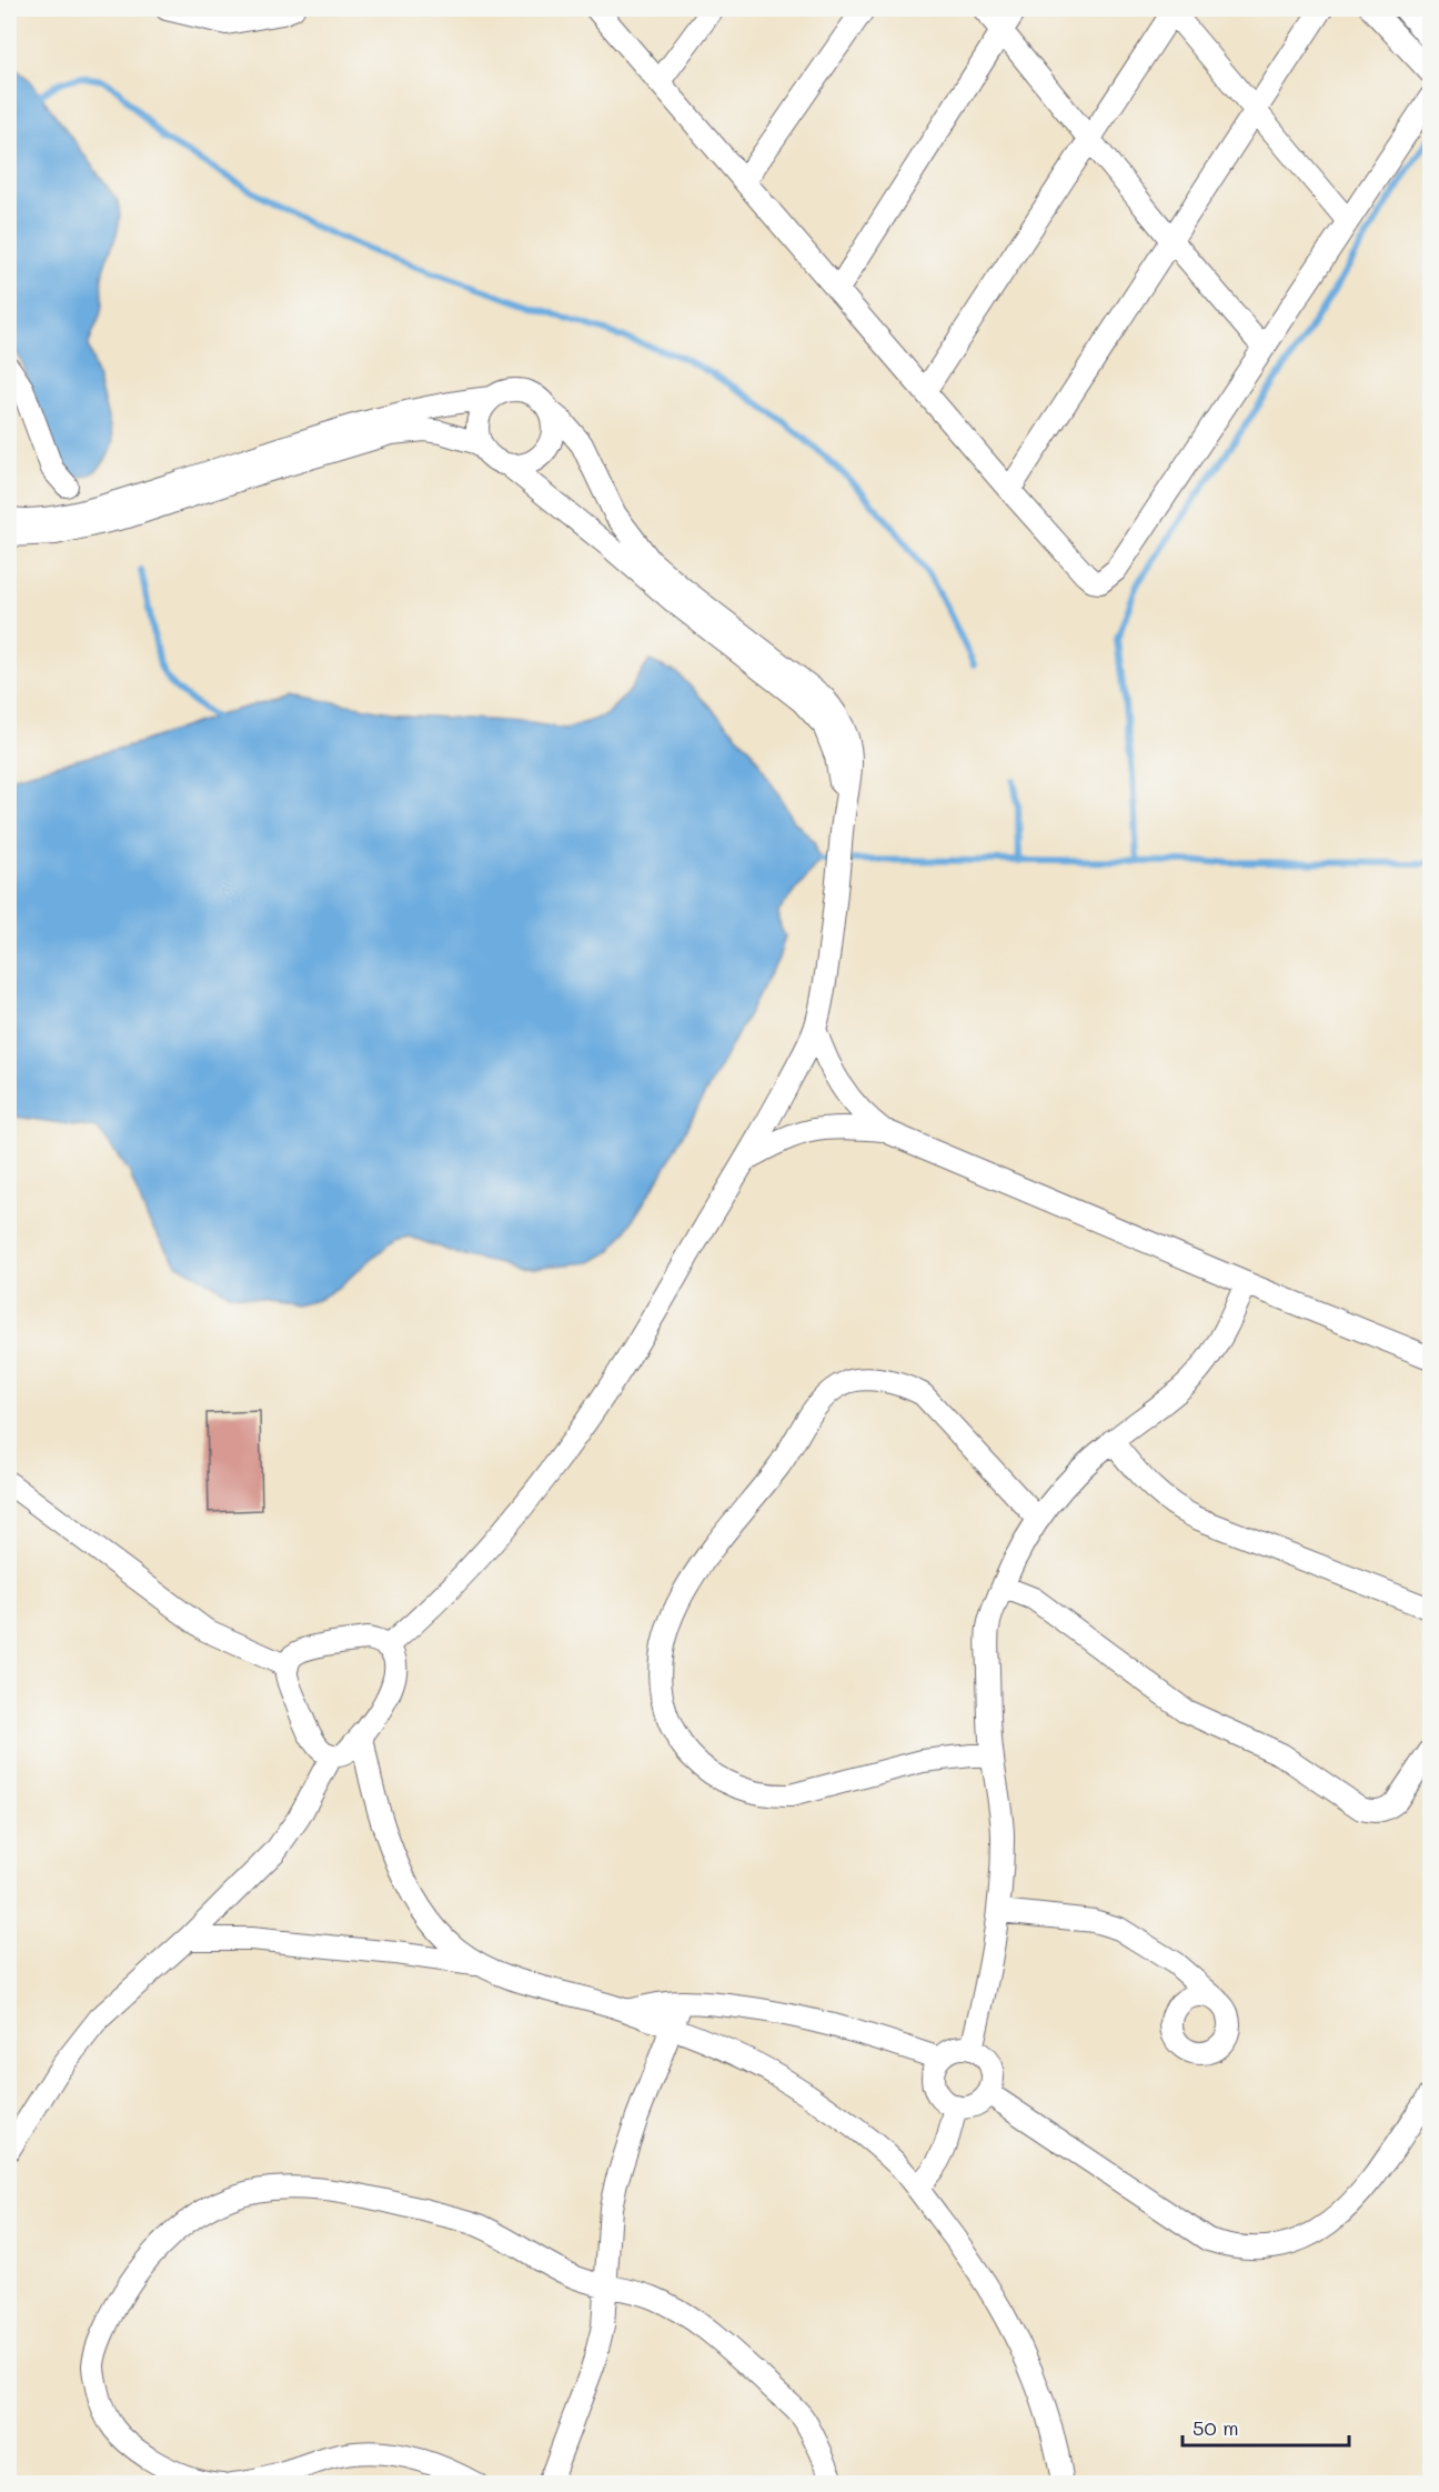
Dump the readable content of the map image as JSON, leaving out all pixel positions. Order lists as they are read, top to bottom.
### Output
{
  "scale_bar": "50 m"
}
